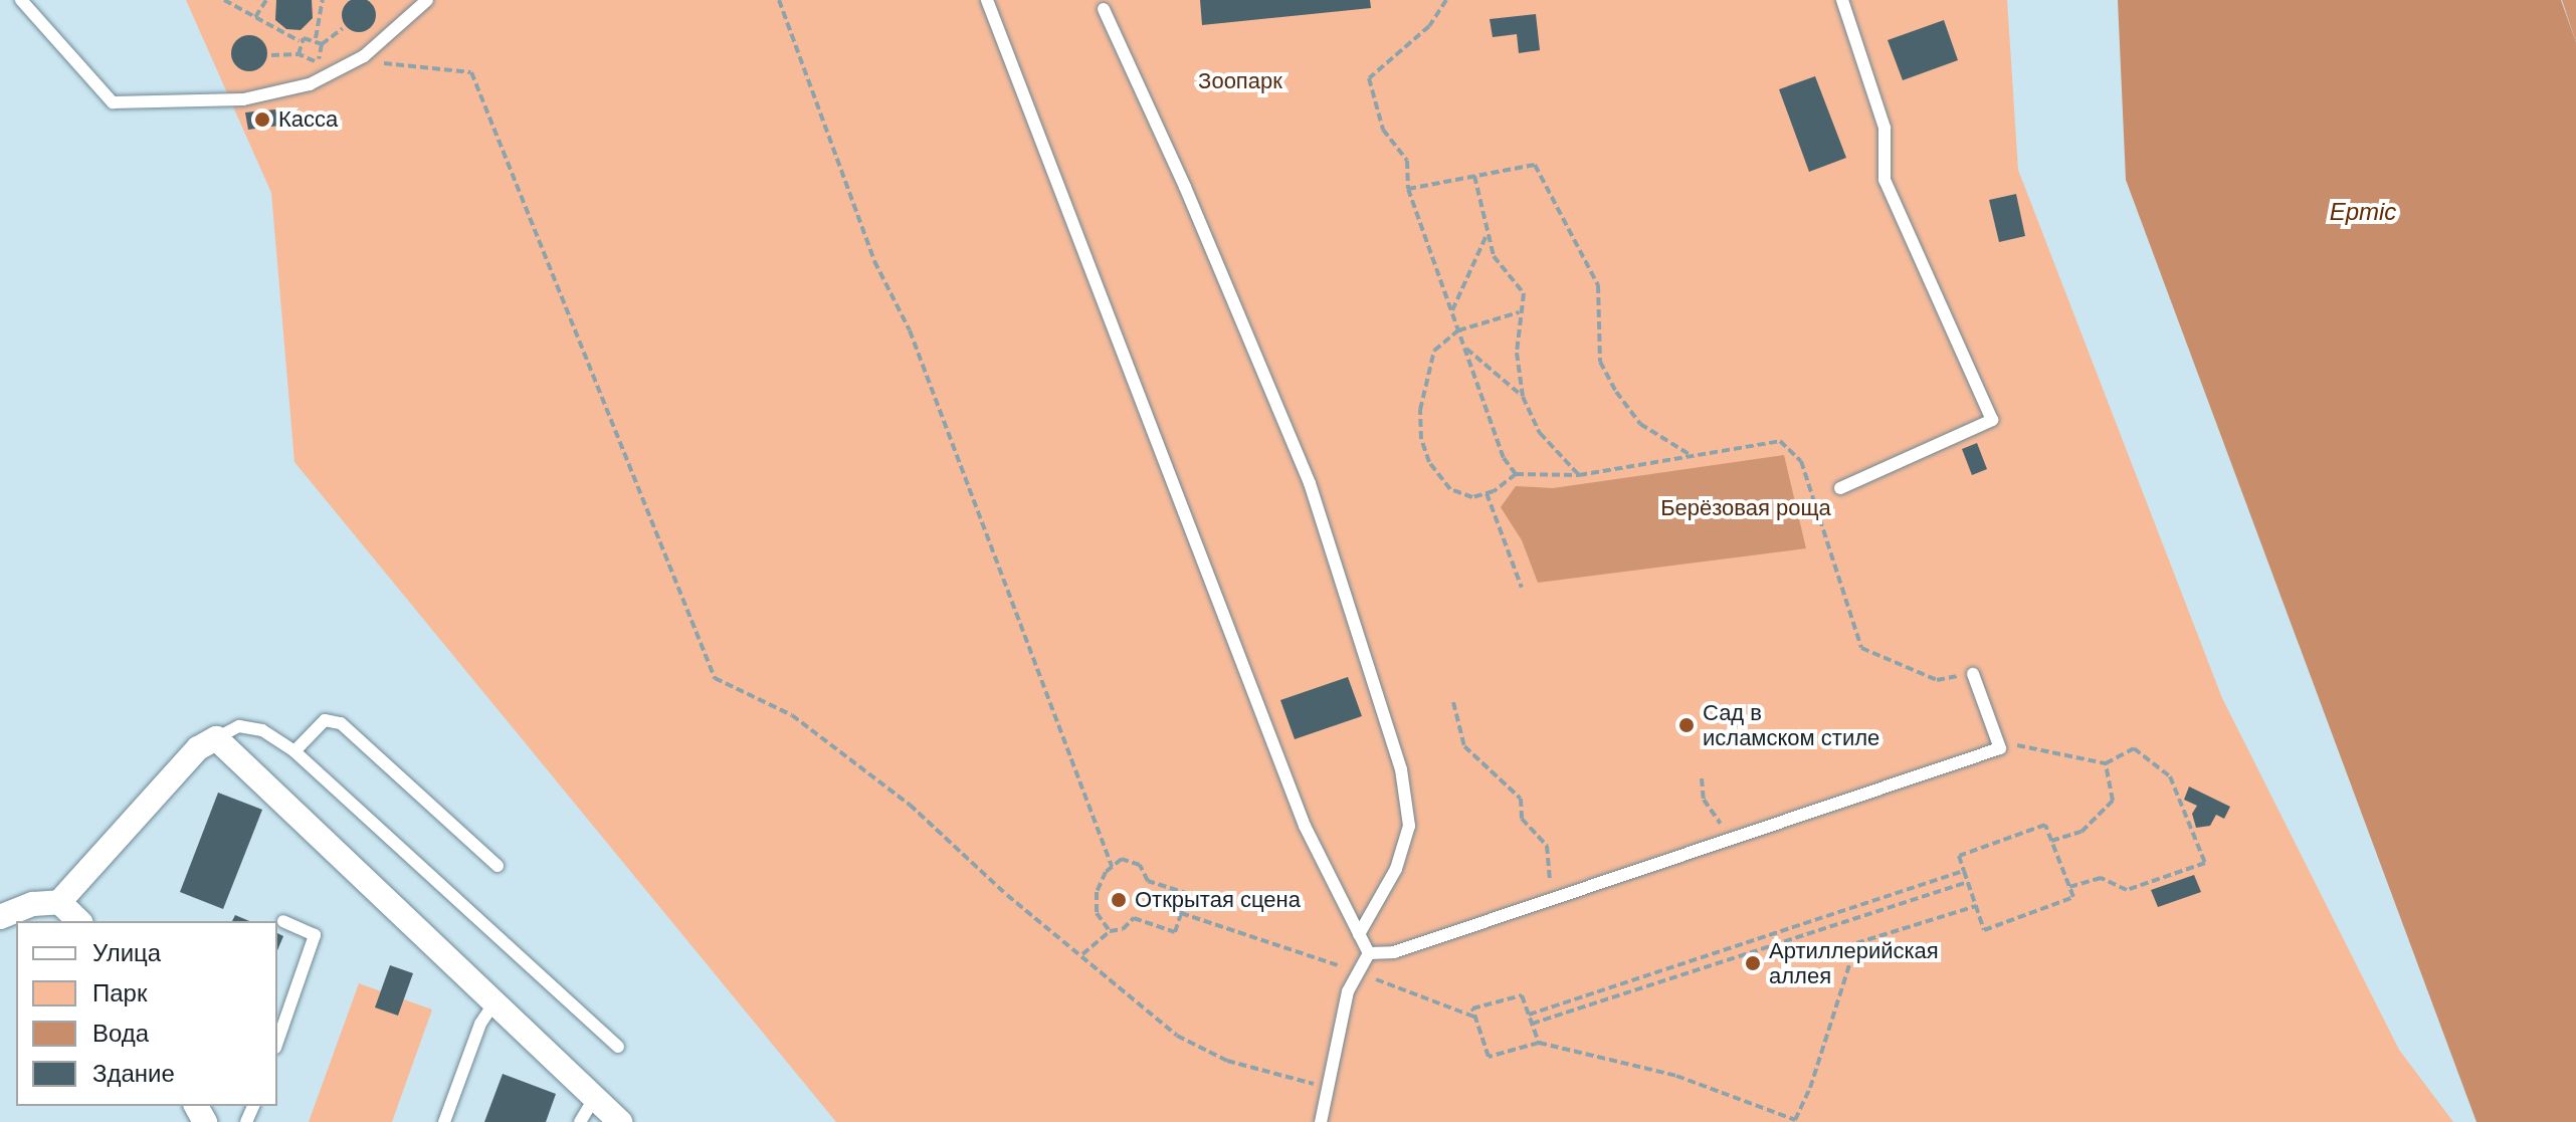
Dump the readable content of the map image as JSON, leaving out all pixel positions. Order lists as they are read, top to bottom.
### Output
{
  "water": ["Ертіс"],
  "parks": ["Зоопарк", "Берёзовая роща"],
  "places": [
    "Касса",
    "Сад в исламском стиле",
    "Открытая сцена",
    "Артиллерийская аллея"
  ],
  "legend": [
    "Улица",
    "Парк",
    "Вода",
    "Здание"
  ]
}
